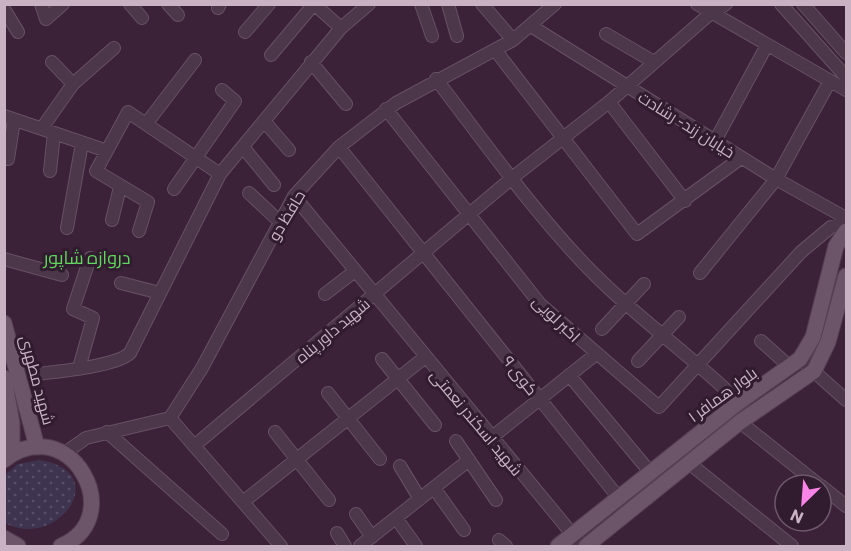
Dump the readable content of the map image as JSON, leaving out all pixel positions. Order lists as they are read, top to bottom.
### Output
{
  "streets": {
    "main road": ["شهید مطهری", "بلوار همافر ۱"],
    "street": [
      "خیابان زند- رشادت",
      "حافظ دو",
      "اکبر لویی",
      "شهید داور پناه",
      "کوی ۹",
      "شهید اسکندر نعمتی"
    ]
  },
  "crossings": [
    ["خیابان زند- رشادت", "حافظ دو"],
    ["خیابان زند- رشادت", "شهید داور پناه"],
    ["حافظ دو", "اکبر لویی"],
    ["حافظ دو", "کوی ۹"],
    ["حافظ دو", "شهید اسکندر نعمتی"],
    ["اکبر لویی", "شهید داور پناه"],
    ["شهید داور پناه", "کوی ۹"],
    ["شهید داور پناه", "شهید اسکندر نعمتی"],
    ["کوی ۹", "بلوار همافر ۱"],
    ["بلوار همافر ۱", "شهید اسکندر نعمتی"]
  ],
  "districts": ["دروازه شاپور"],
  "north": "bottom left"
}
